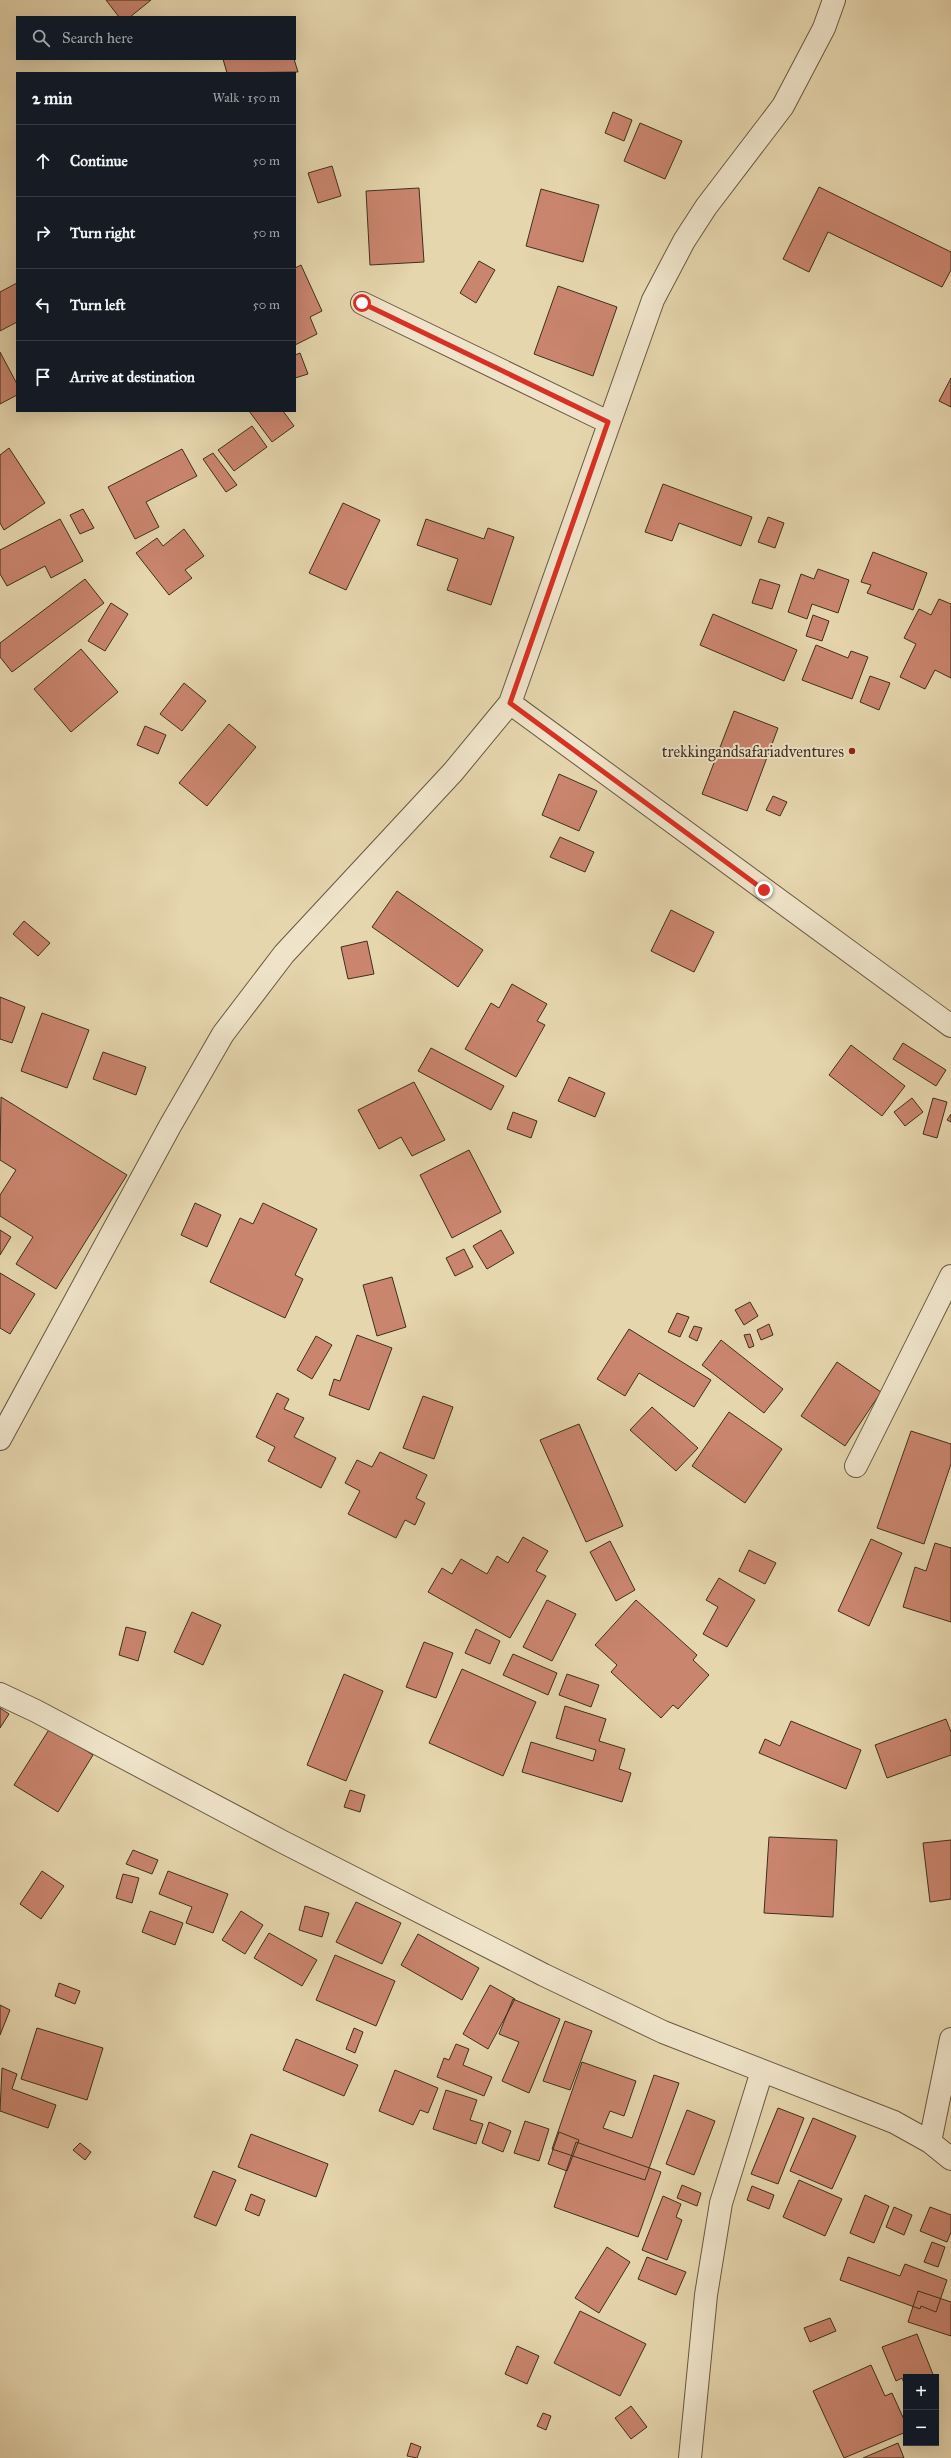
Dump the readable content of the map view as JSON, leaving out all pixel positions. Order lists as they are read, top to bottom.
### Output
{
  "places": ["trekkingandsafariadventures"],
  "page": {
    "search": "Search here",
    "heading": ["2 min", "Walk · 150 m"],
    "list": [
      ["Continue", "50 m"],
      ["Turn right", "50 m"],
      ["Turn left", "50 m"],
      "Arrive at destination"
    ],
    "map_buttons": ["+", "−"]
  }
}
